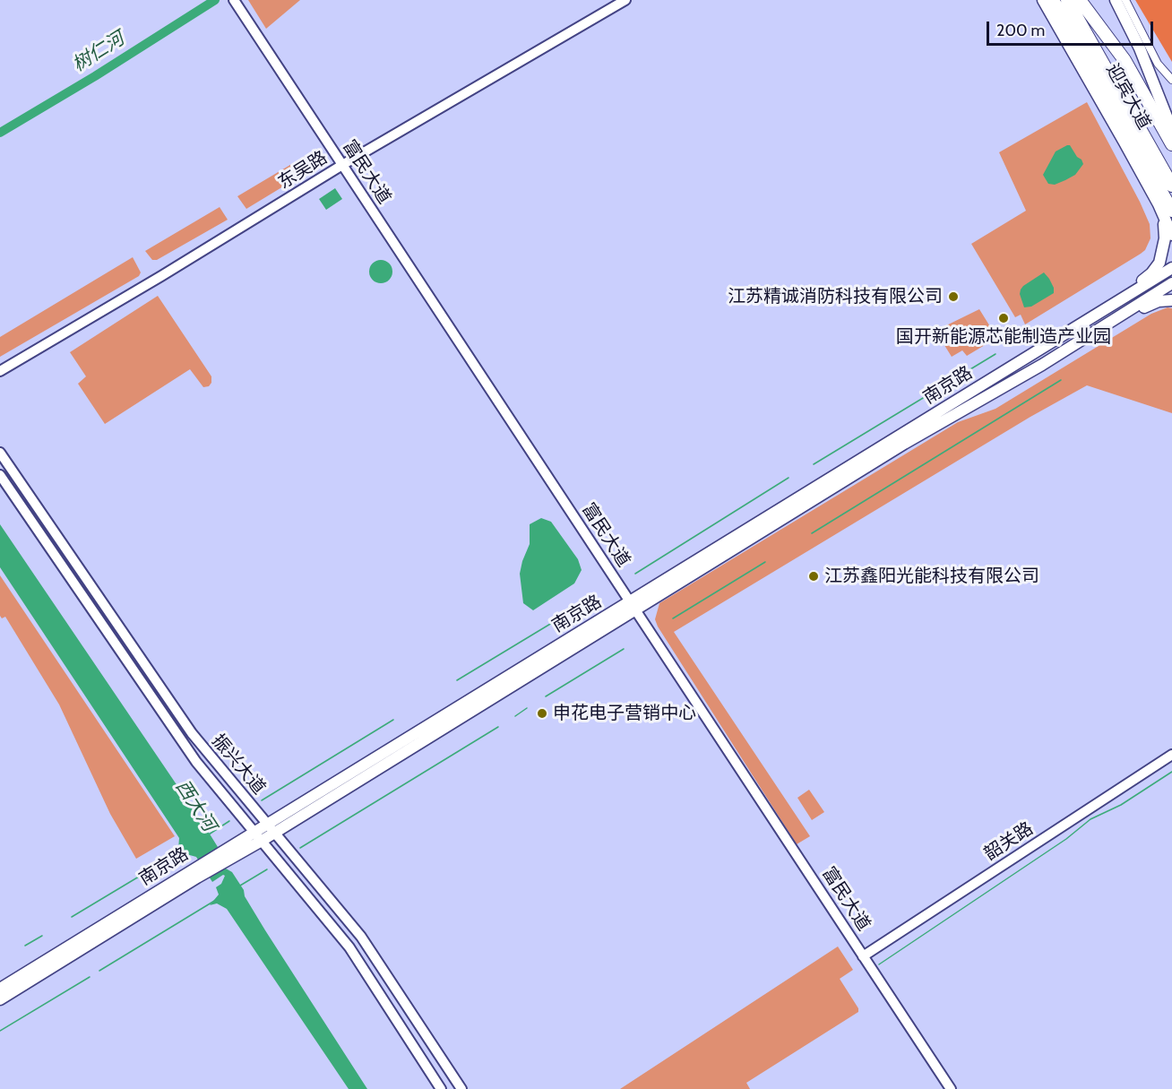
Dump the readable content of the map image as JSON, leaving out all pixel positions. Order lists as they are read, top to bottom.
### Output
{
  "streets": {
    "highway": ["迎宾大道"],
    "main road": ["南京路"],
    "street": [
      "东吴路",
      "富民大道",
      "振兴大道",
      "韶关路"
    ]
  },
  "crossings": [
    ["东吴路", "富民大道"],
    ["富民大道", "南京路"],
    ["富民大道", "韶关路"],
    ["南京路", "振兴大道"]
  ],
  "water": ["树仁河", "西大河"],
  "places": [
    "江苏精诚消防科技有限公司",
    "国开新能源芯能制造产业园",
    "江苏鑫阳光能科技有限公司",
    "申花电子营销中心"
  ],
  "scale_bar": "200 m"
}
